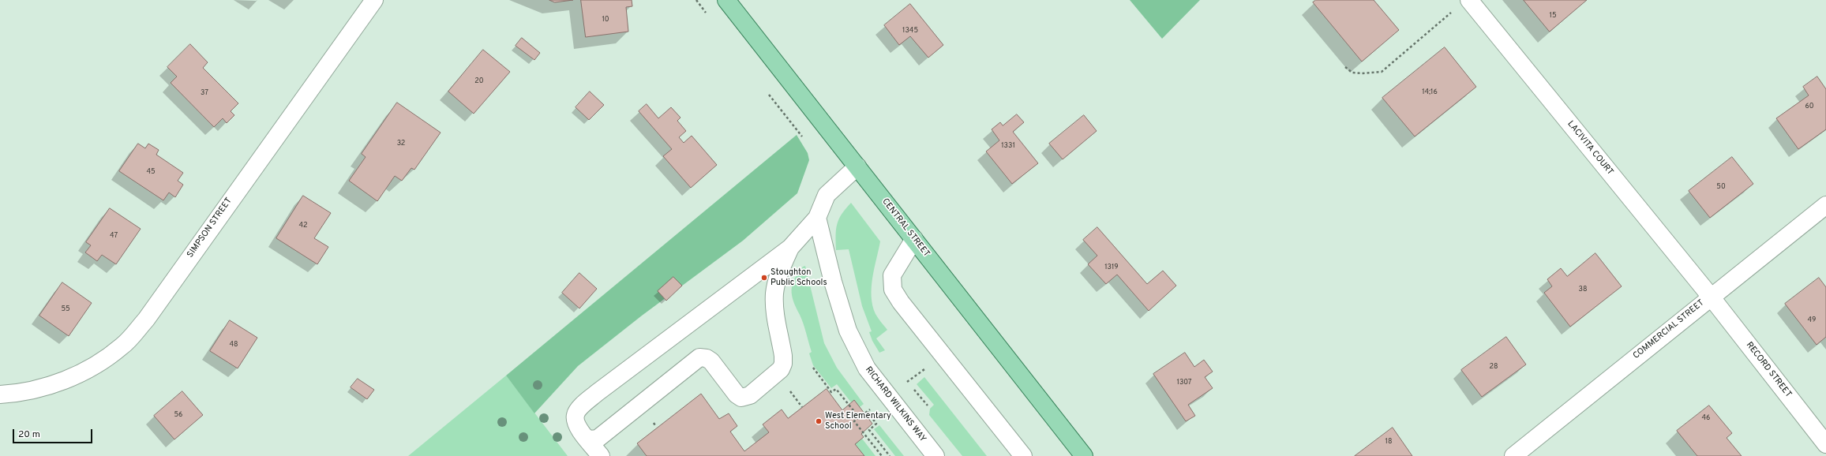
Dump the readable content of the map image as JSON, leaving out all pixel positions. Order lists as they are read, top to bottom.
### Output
{
  "streets": {
    "main road": ["CENTRAL STREET"],
    "street": [
      "LACIVITA COURT",
      "SIMPSON STREET",
      "COMMERCIAL STREET",
      "RECORD STREET",
      "RICHARD WILKINS WAY"
    ]
  },
  "crossings": [
    ["LACIVITA COURT", "COMMERCIAL STREET"],
    ["LACIVITA COURT", "RECORD STREET"],
    ["COMMERCIAL STREET", "RECORD STREET"]
  ],
  "places": ["Stoughton Public Schools", "West Elementary School"],
  "house_numbers": [
    "15",
    "10",
    "1345",
    "20",
    "14;16",
    "37",
    "60",
    "32",
    "1331",
    "45",
    "50",
    "42",
    "47",
    "1319",
    "38",
    "55",
    "49",
    "48",
    "28",
    "1307",
    "56",
    "46",
    "18"
  ],
  "scale_bar": "20 m"
}
